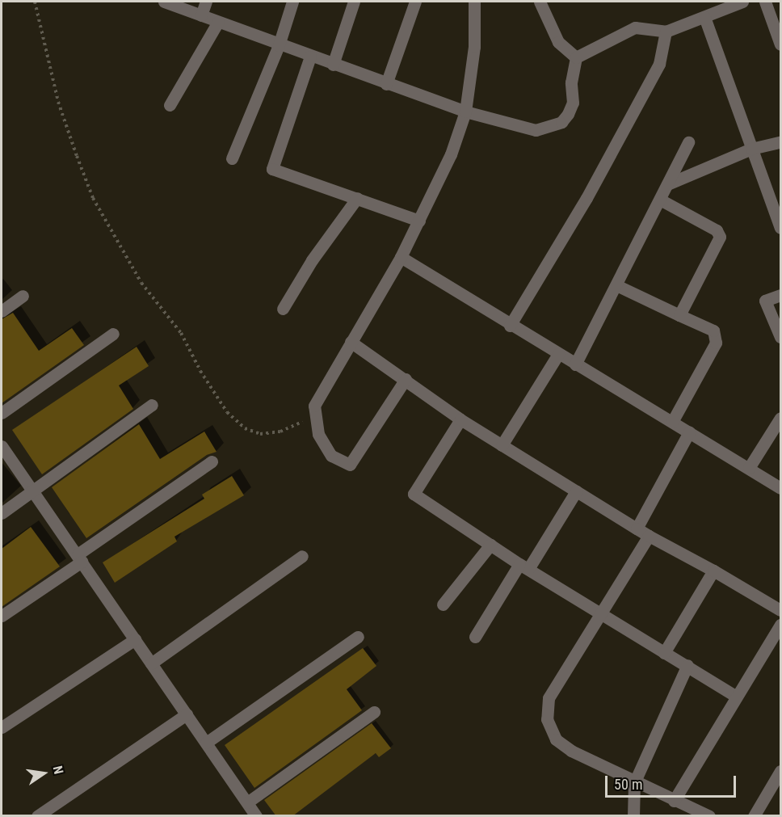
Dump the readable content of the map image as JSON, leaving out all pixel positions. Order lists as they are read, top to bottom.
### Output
{
  "scale_bar": "50 m",
  "north": "right"
}
